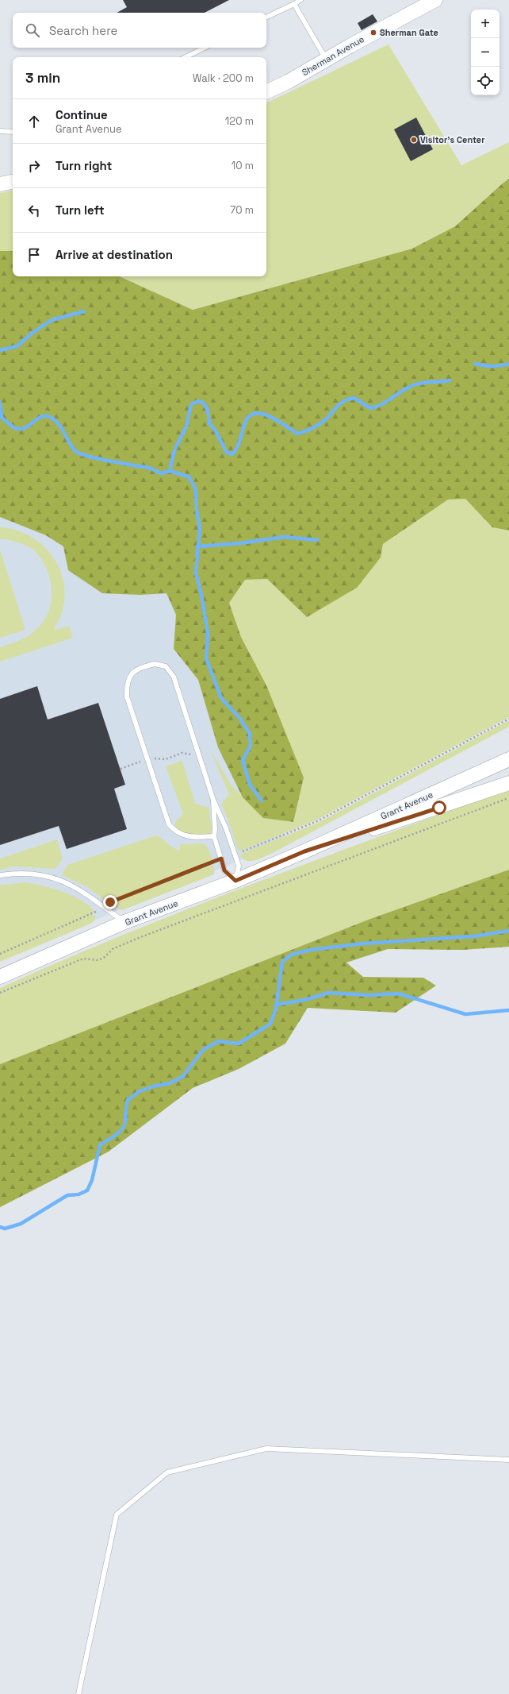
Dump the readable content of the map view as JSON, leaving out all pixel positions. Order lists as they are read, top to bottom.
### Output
{
  "streets": {
    "main road": ["Sherman Avenue", "Grant Avenue"]
  },
  "places": ["Sherman Gate", "Visitor's Center"],
  "page": {
    "map_buttons": ["+", "−"],
    "search": "Search here",
    "heading": ["3 min", "Walk · 200 m"],
    "list": [
      ["Continue", "Grant Avenue", "120 m"],
      ["Turn right", "10 m"],
      ["Turn left", "70 m"],
      "Arrive at destination"
    ]
  }
}
